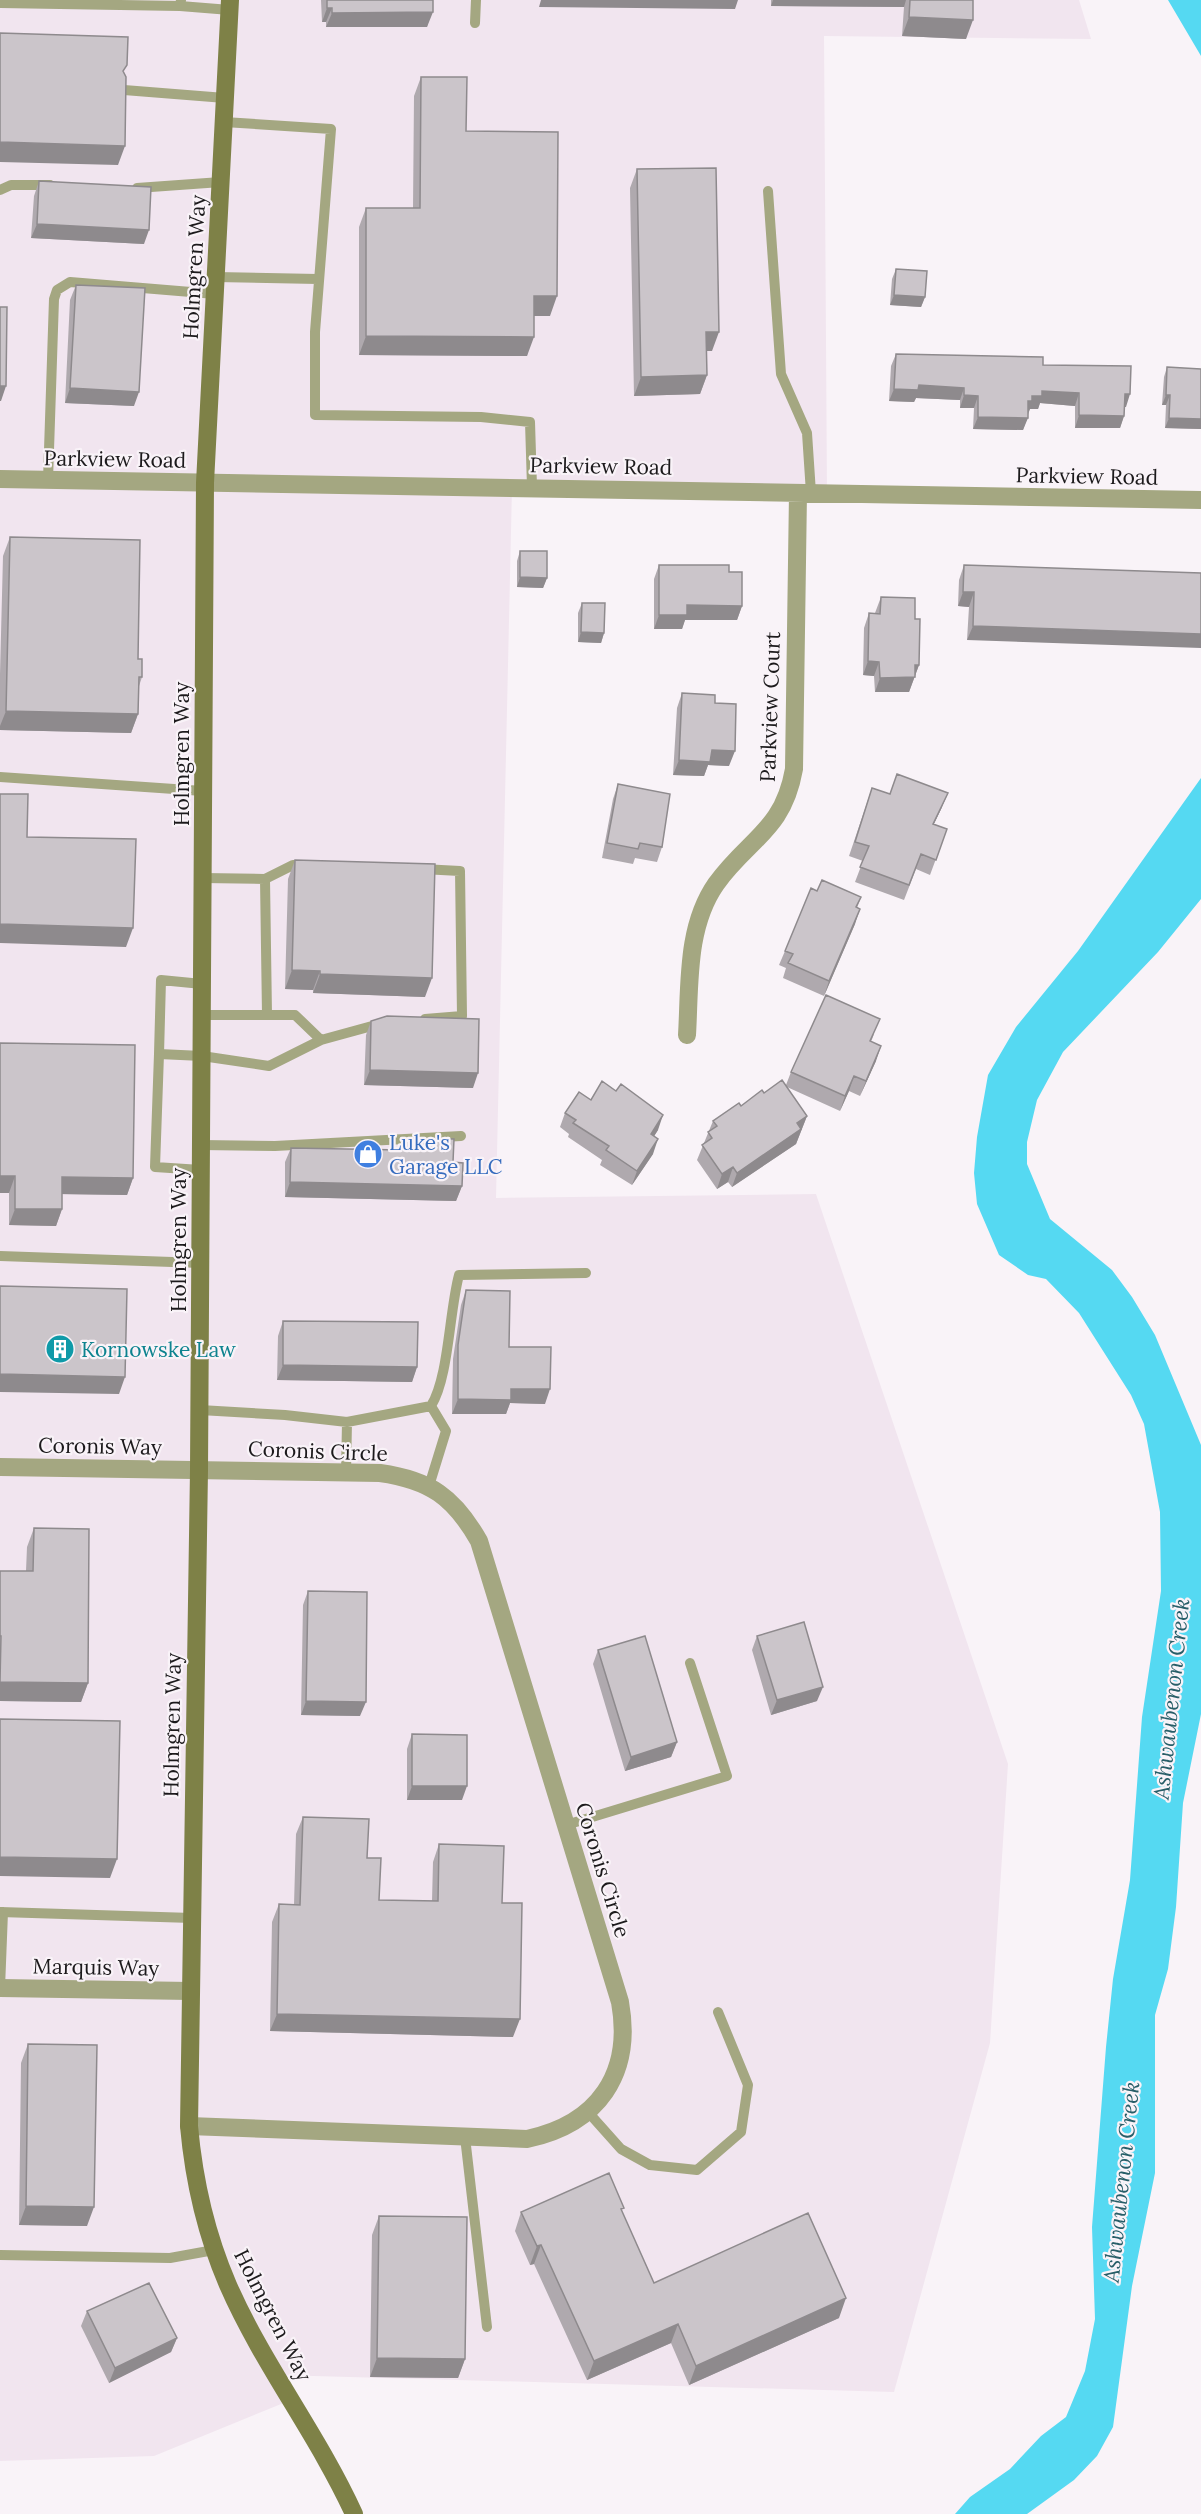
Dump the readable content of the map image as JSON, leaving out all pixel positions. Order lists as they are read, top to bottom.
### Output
{
  "streets": {
    "street": [
      "Holmgren Way",
      "Parkview Road",
      "Parkview Court",
      "Coronis Way",
      "Coronis Circle",
      "Marquis Way"
    ]
  },
  "crossings": [
    ["Holmgren Way", "Parkview Road"],
    ["Holmgren Way", "Coronis Way"],
    ["Holmgren Way", "Coronis Circle"],
    ["Holmgren Way", "Marquis Way"],
    ["Parkview Road", "Parkview Court"],
    ["Coronis Way", "Coronis Circle"]
  ],
  "water": ["Ashwaubenon Creek"],
  "places": {
    "shop": ["Luke's Garage LLC"],
    "building": ["Kornowske Law"]
  }
}
